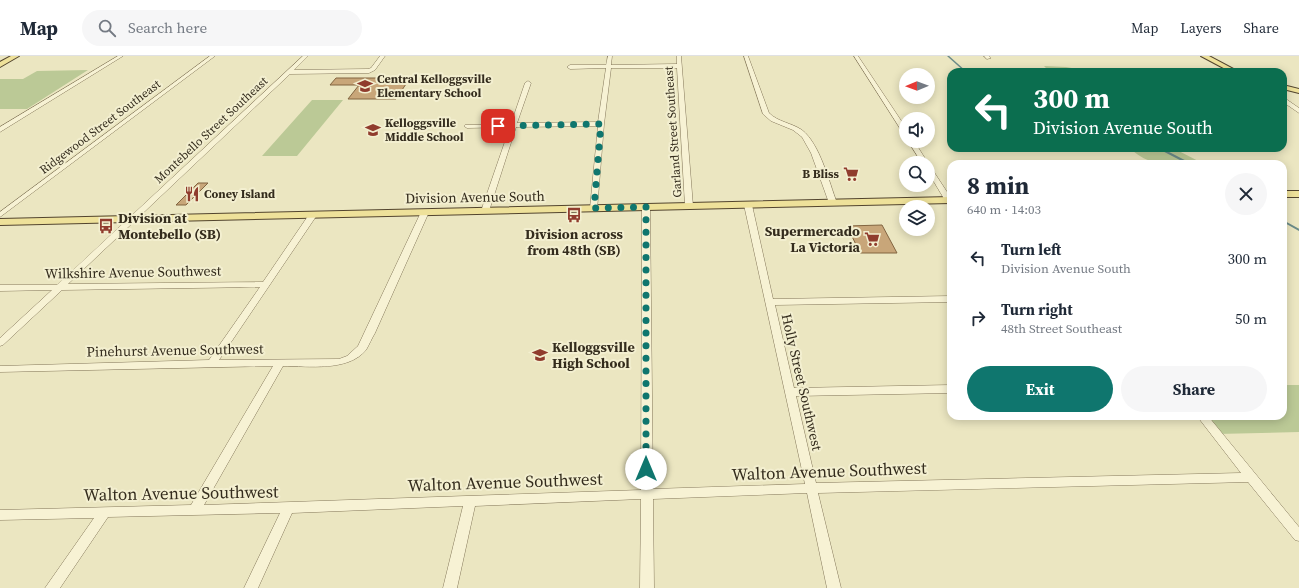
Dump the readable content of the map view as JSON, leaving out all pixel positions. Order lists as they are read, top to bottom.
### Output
{
  "streets": {
    "main road": ["Division Avenue South"],
    "street": [
      "Ridgewood Street Southeast",
      "Montebello Street Southeast",
      "Garland Street Southeast",
      "Wilkshire Avenue Southwest",
      "Pinehurst Avenue Southwest",
      "Holly Street Southwest",
      "Walton Avenue Southwest"
    ]
  },
  "crossings": [
    ["Montebello Street Southeast", "Division Avenue South"],
    ["Montebello Street Southeast", "Wilkshire Avenue Southwest"],
    ["Garland Street Southeast", "Division Avenue South"],
    ["Division Avenue South", "Pinehurst Avenue Southwest"],
    ["Division Avenue South", "Holly Street Southwest"],
    ["Holly Street Southwest", "Walton Avenue Southwest"]
  ],
  "places": {
    "school or university": ["Central Kelloggsville Elementary School", "Kelloggsville Middle School", "Kelloggsville High School"],
    "supermarket": ["B Bliss", "Supermercado La Victoria"],
    "restaurant": ["Coney Island"],
    "bus stop": ["Division across from 48th (SB)", "Division at Montebello (SB)"]
  },
  "north": "left",
  "page": {
    "header": "Map",
    "search": "Search here",
    "nav": ["Map", "Layers", "Share"],
    "turn": ["300 m", "Division Avenue South"],
    "heading": ["8 min", "640 m · 14:03"],
    "list": [
      {
        "name": "Turn left",
        "note": "Division Avenue South",
        "value": "300 m"
      },
      {
        "name": "Turn right",
        "note": "48th Street Southeast",
        "value": "50 m"
      }
    ],
    "buttons": ["Exit", "Share"]
  }
}
